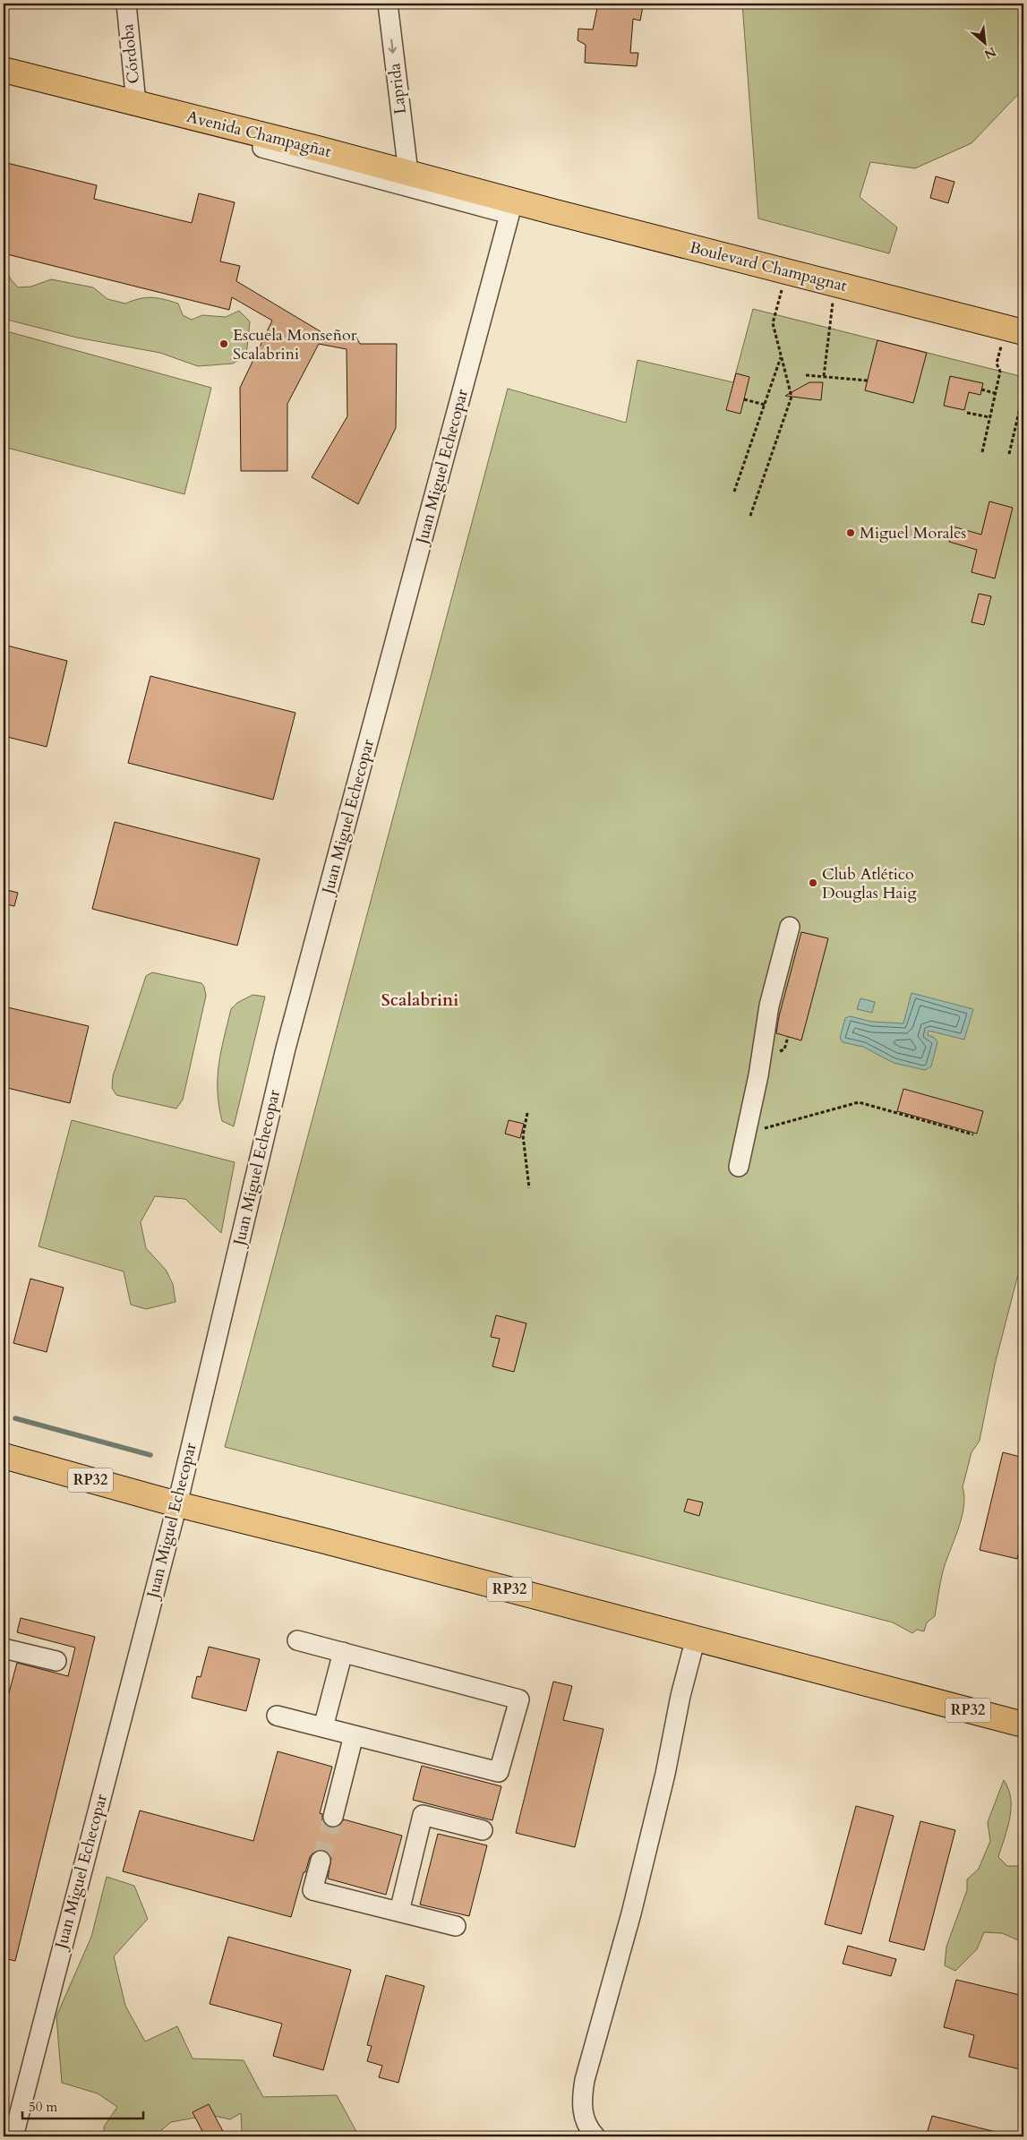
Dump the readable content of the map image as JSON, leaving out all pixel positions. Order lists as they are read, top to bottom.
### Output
{
  "streets": {
    "main road": ["Avenida Champagñat", "Boulevard Champagnat", "RP32"],
    "street": ["Córdoba", "Laprida", "Juan Miguel Echecopar"]
  },
  "crossings": [
    ["Córdoba", "Avenida Champagñat"],
    ["Laprida", "Avenida Champagñat"],
    ["Avenida Champagñat", "Boulevard Champagnat"],
    ["Avenida Champagñat", "Juan Miguel Echecopar"],
    ["Boulevard Champagnat", "Juan Miguel Echecopar"],
    ["Juan Miguel Echecopar", "RP32"]
  ],
  "one_way": ["Laprida"],
  "districts": ["Scalabrini"],
  "places": ["Escuela Monseñor Scalabrini", "Miguel Morales", "Club Atlético Douglas Haig"],
  "scale_bar": "50 m",
  "north": "bottom right"
}
